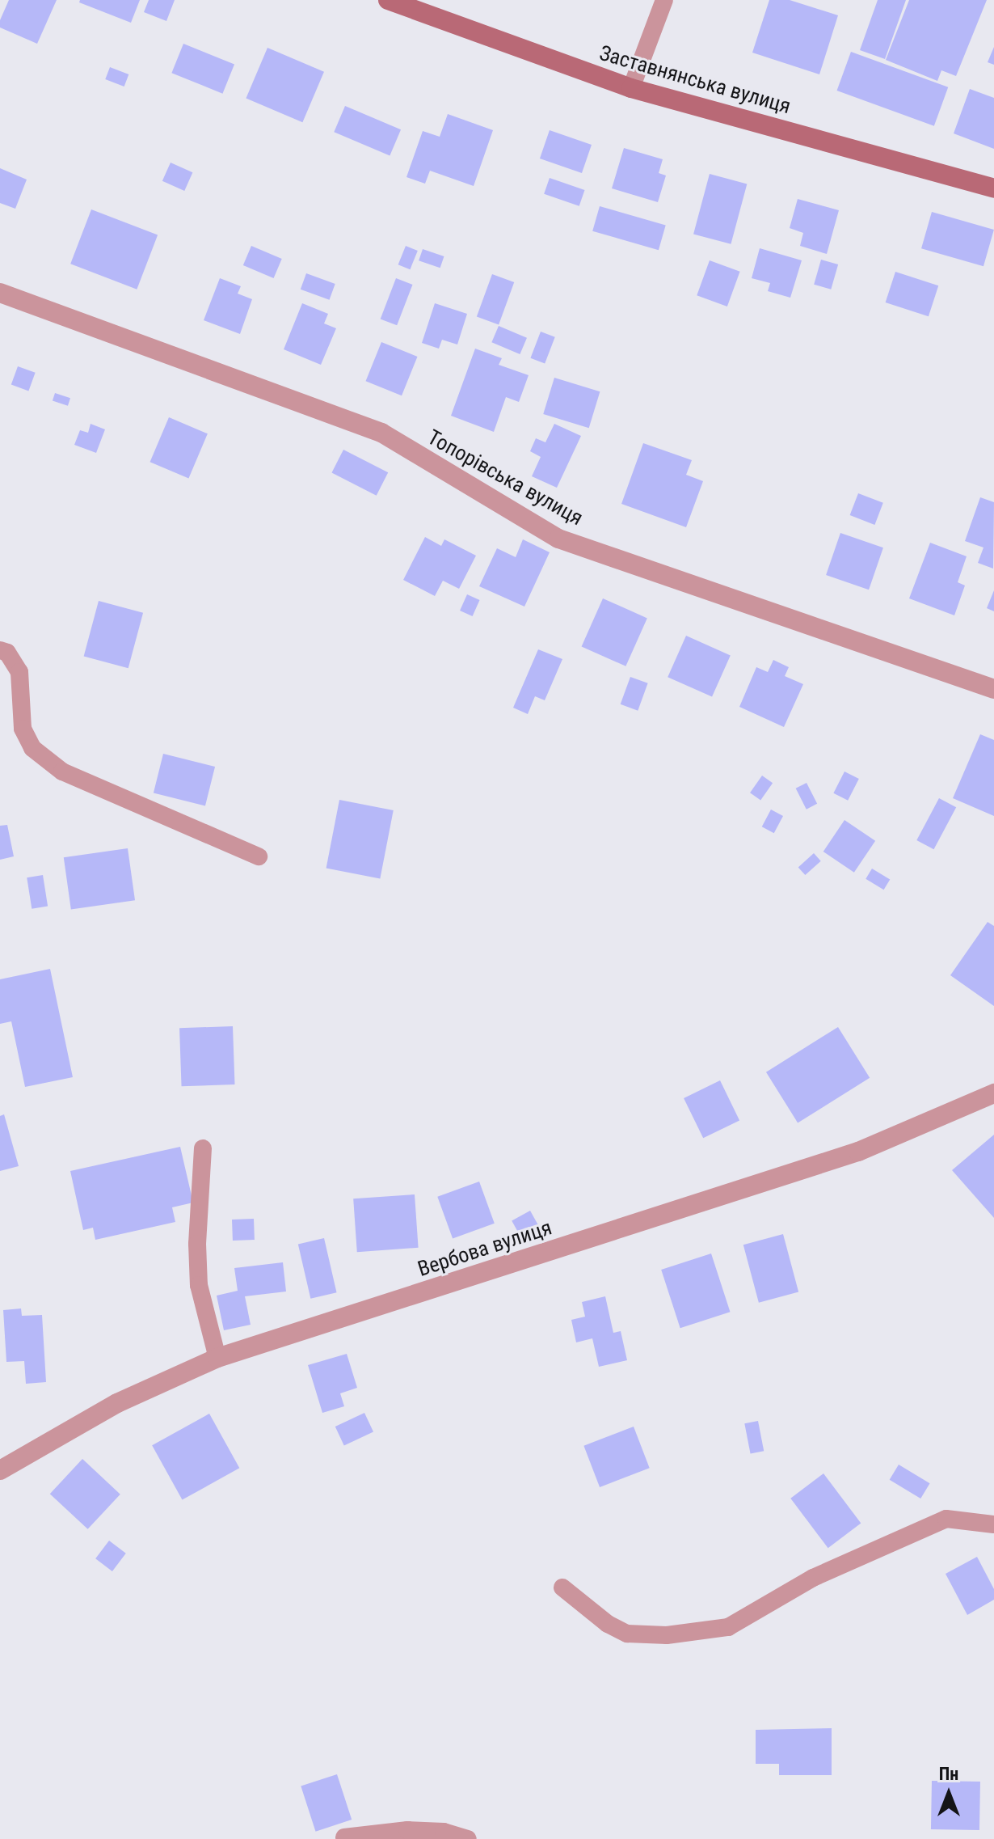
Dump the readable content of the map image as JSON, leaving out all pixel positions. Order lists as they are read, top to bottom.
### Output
{
  "streets": {
    "street": ["Заставнянська вулиця", "Топорівська вулиця", "Вербова вулиця"]
  },
  "north": "top"
}
